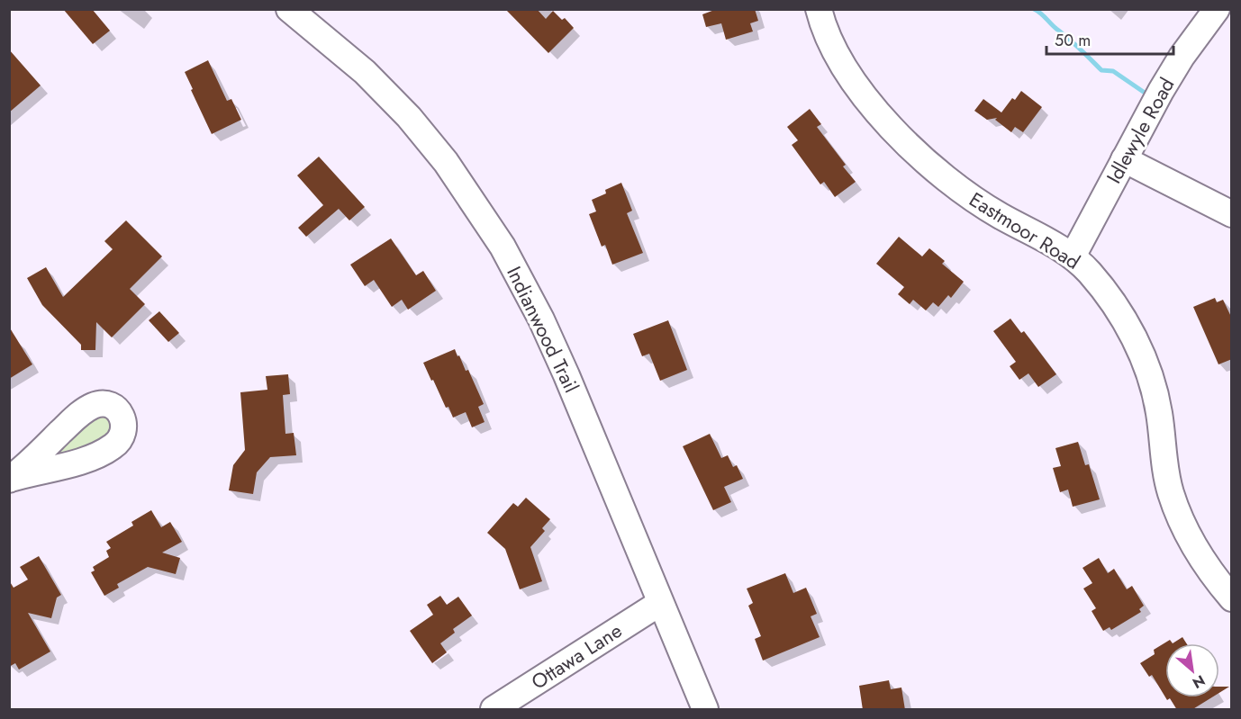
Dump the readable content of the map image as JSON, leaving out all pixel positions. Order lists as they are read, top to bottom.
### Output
{
  "streets": {
    "street": [
      "Idlewyle Road",
      "Eastmoor Road",
      "Indianwood Trail",
      "Ottawa Lane"
    ]
  },
  "crossings": [
    ["Idlewyle Road", "Eastmoor Road"],
    ["Indianwood Trail", "Ottawa Lane"]
  ],
  "scale_bar": "50 m",
  "north": "bottom right"
}
